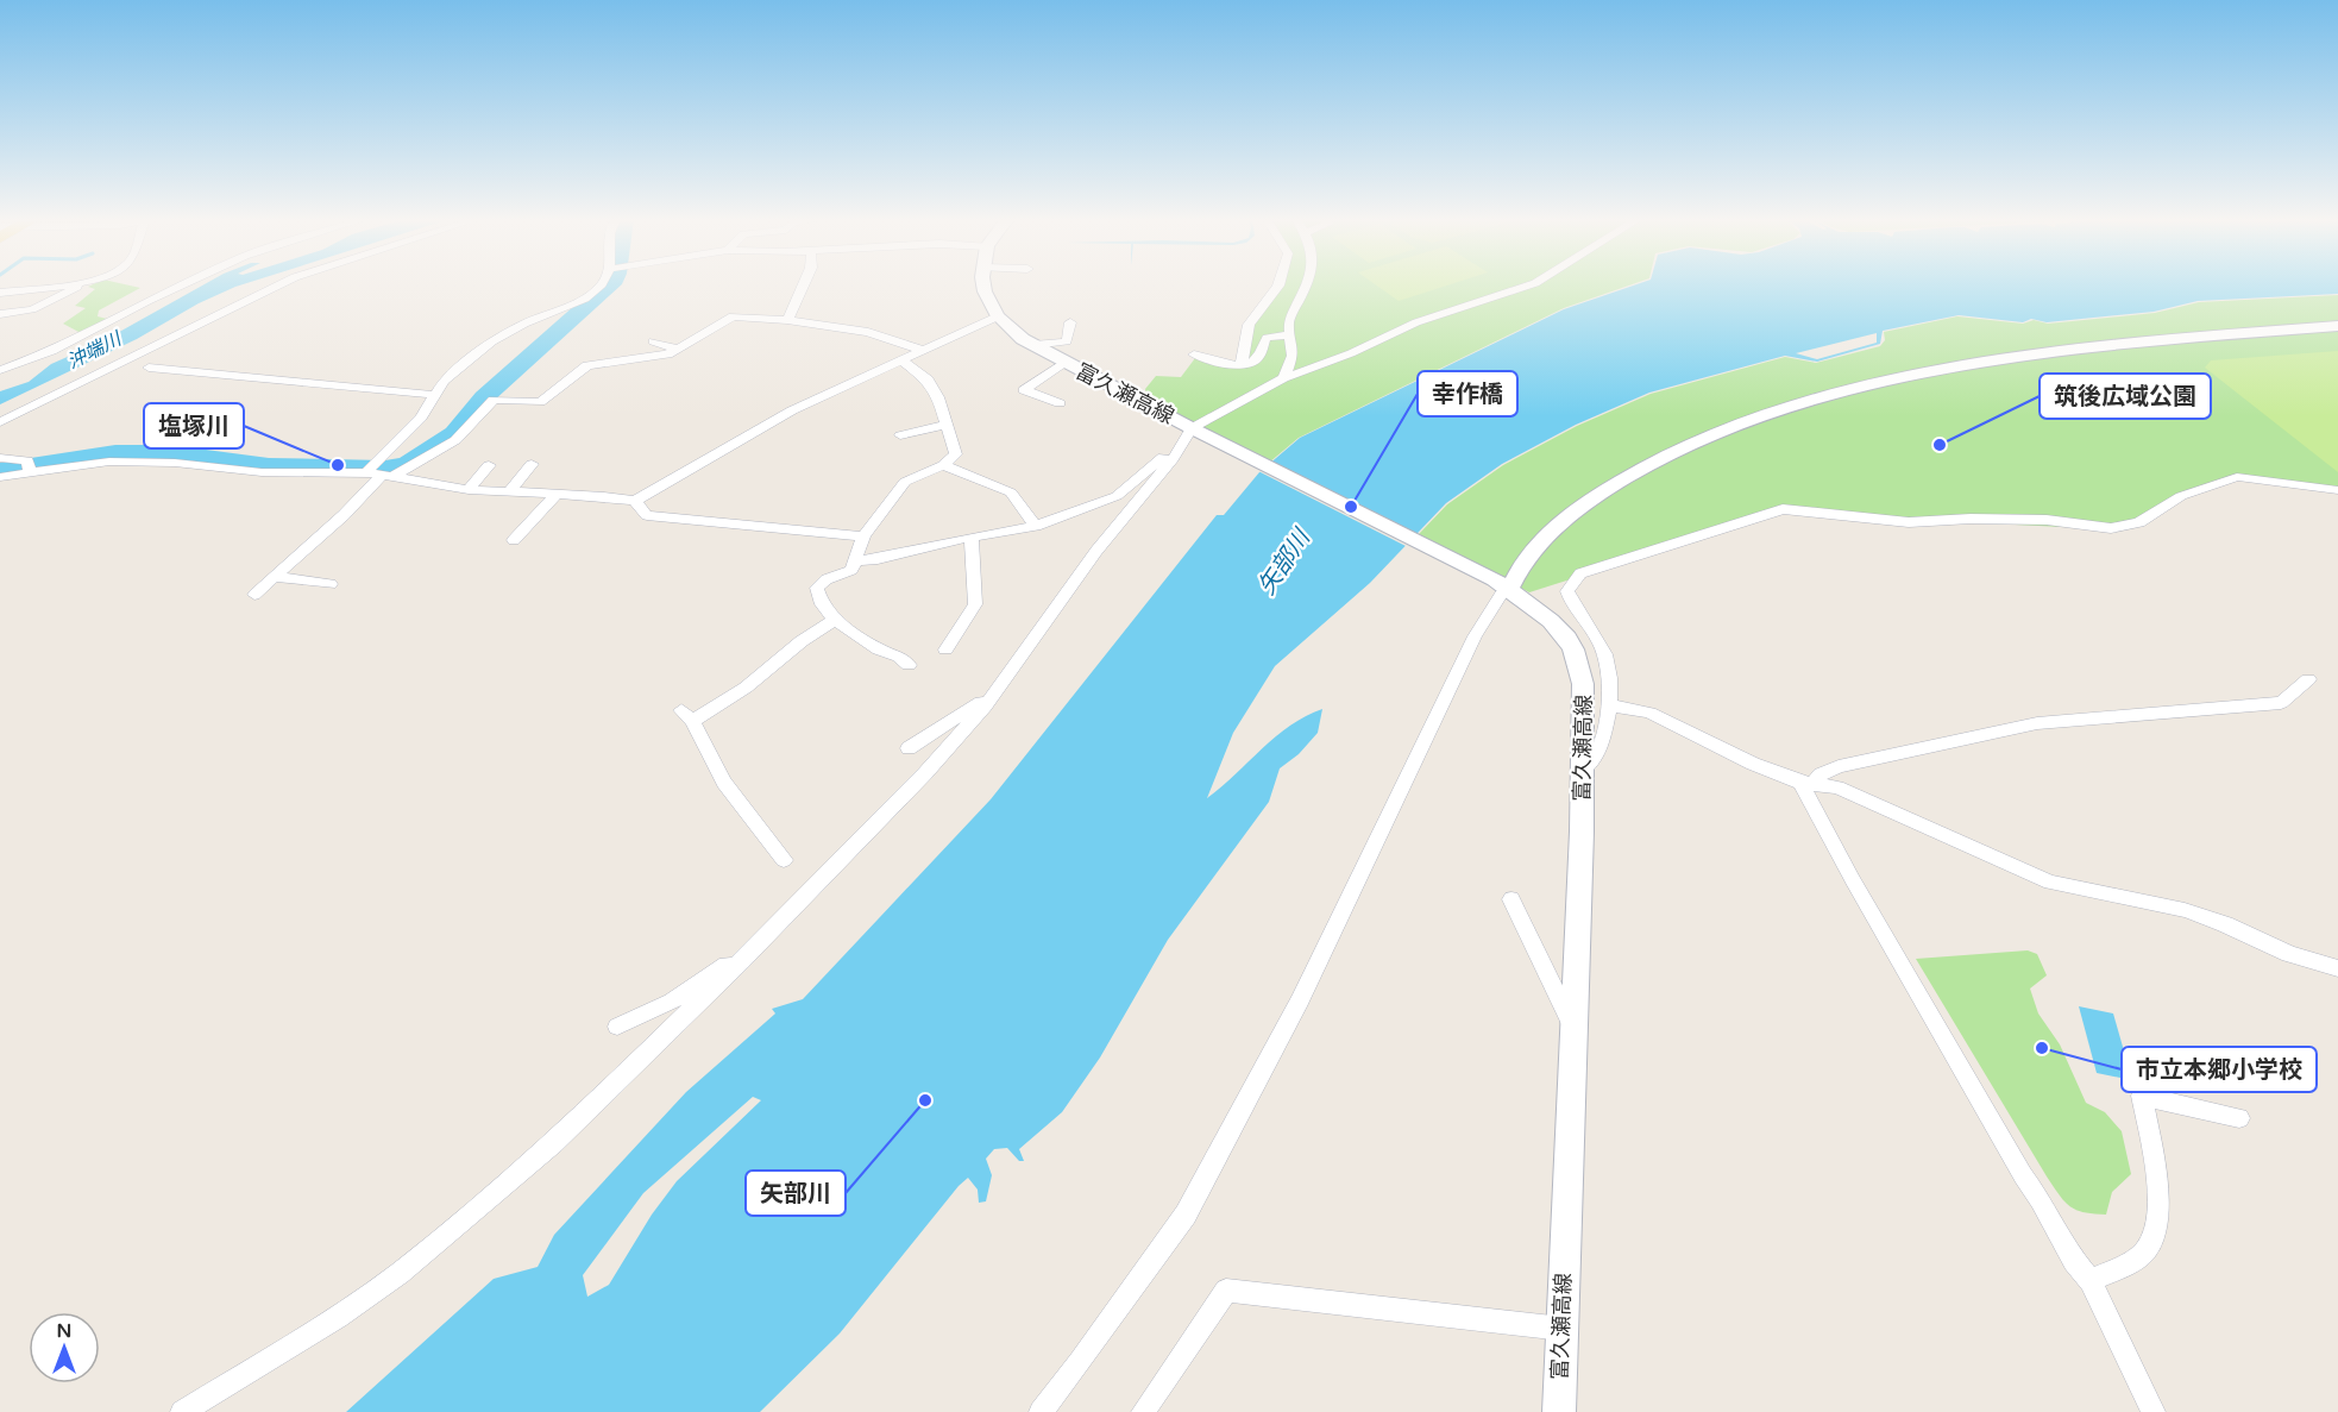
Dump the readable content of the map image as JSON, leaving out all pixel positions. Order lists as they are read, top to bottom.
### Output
{
  "streets": {
    "main road": ["富久瀬高線"]
  },
  "water": ["沖端川", "矢部川"],
  "places": [
    "筑後広域公園",
    "塩塚川",
    "幸作橋",
    "市立本郷小学校",
    "矢部川"
  ],
  "north": "top"
}
